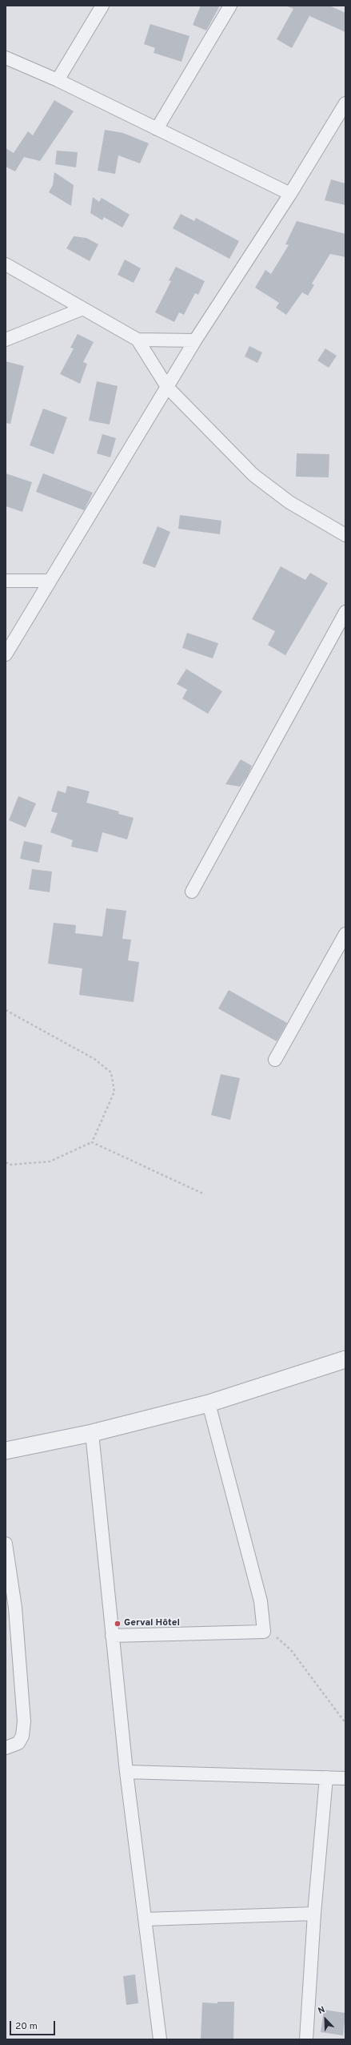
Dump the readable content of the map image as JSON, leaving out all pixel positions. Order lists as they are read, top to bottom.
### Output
{
  "places": ["Gerval Hôtel"],
  "scale_bar": "20 m",
  "north": "top left"
}
